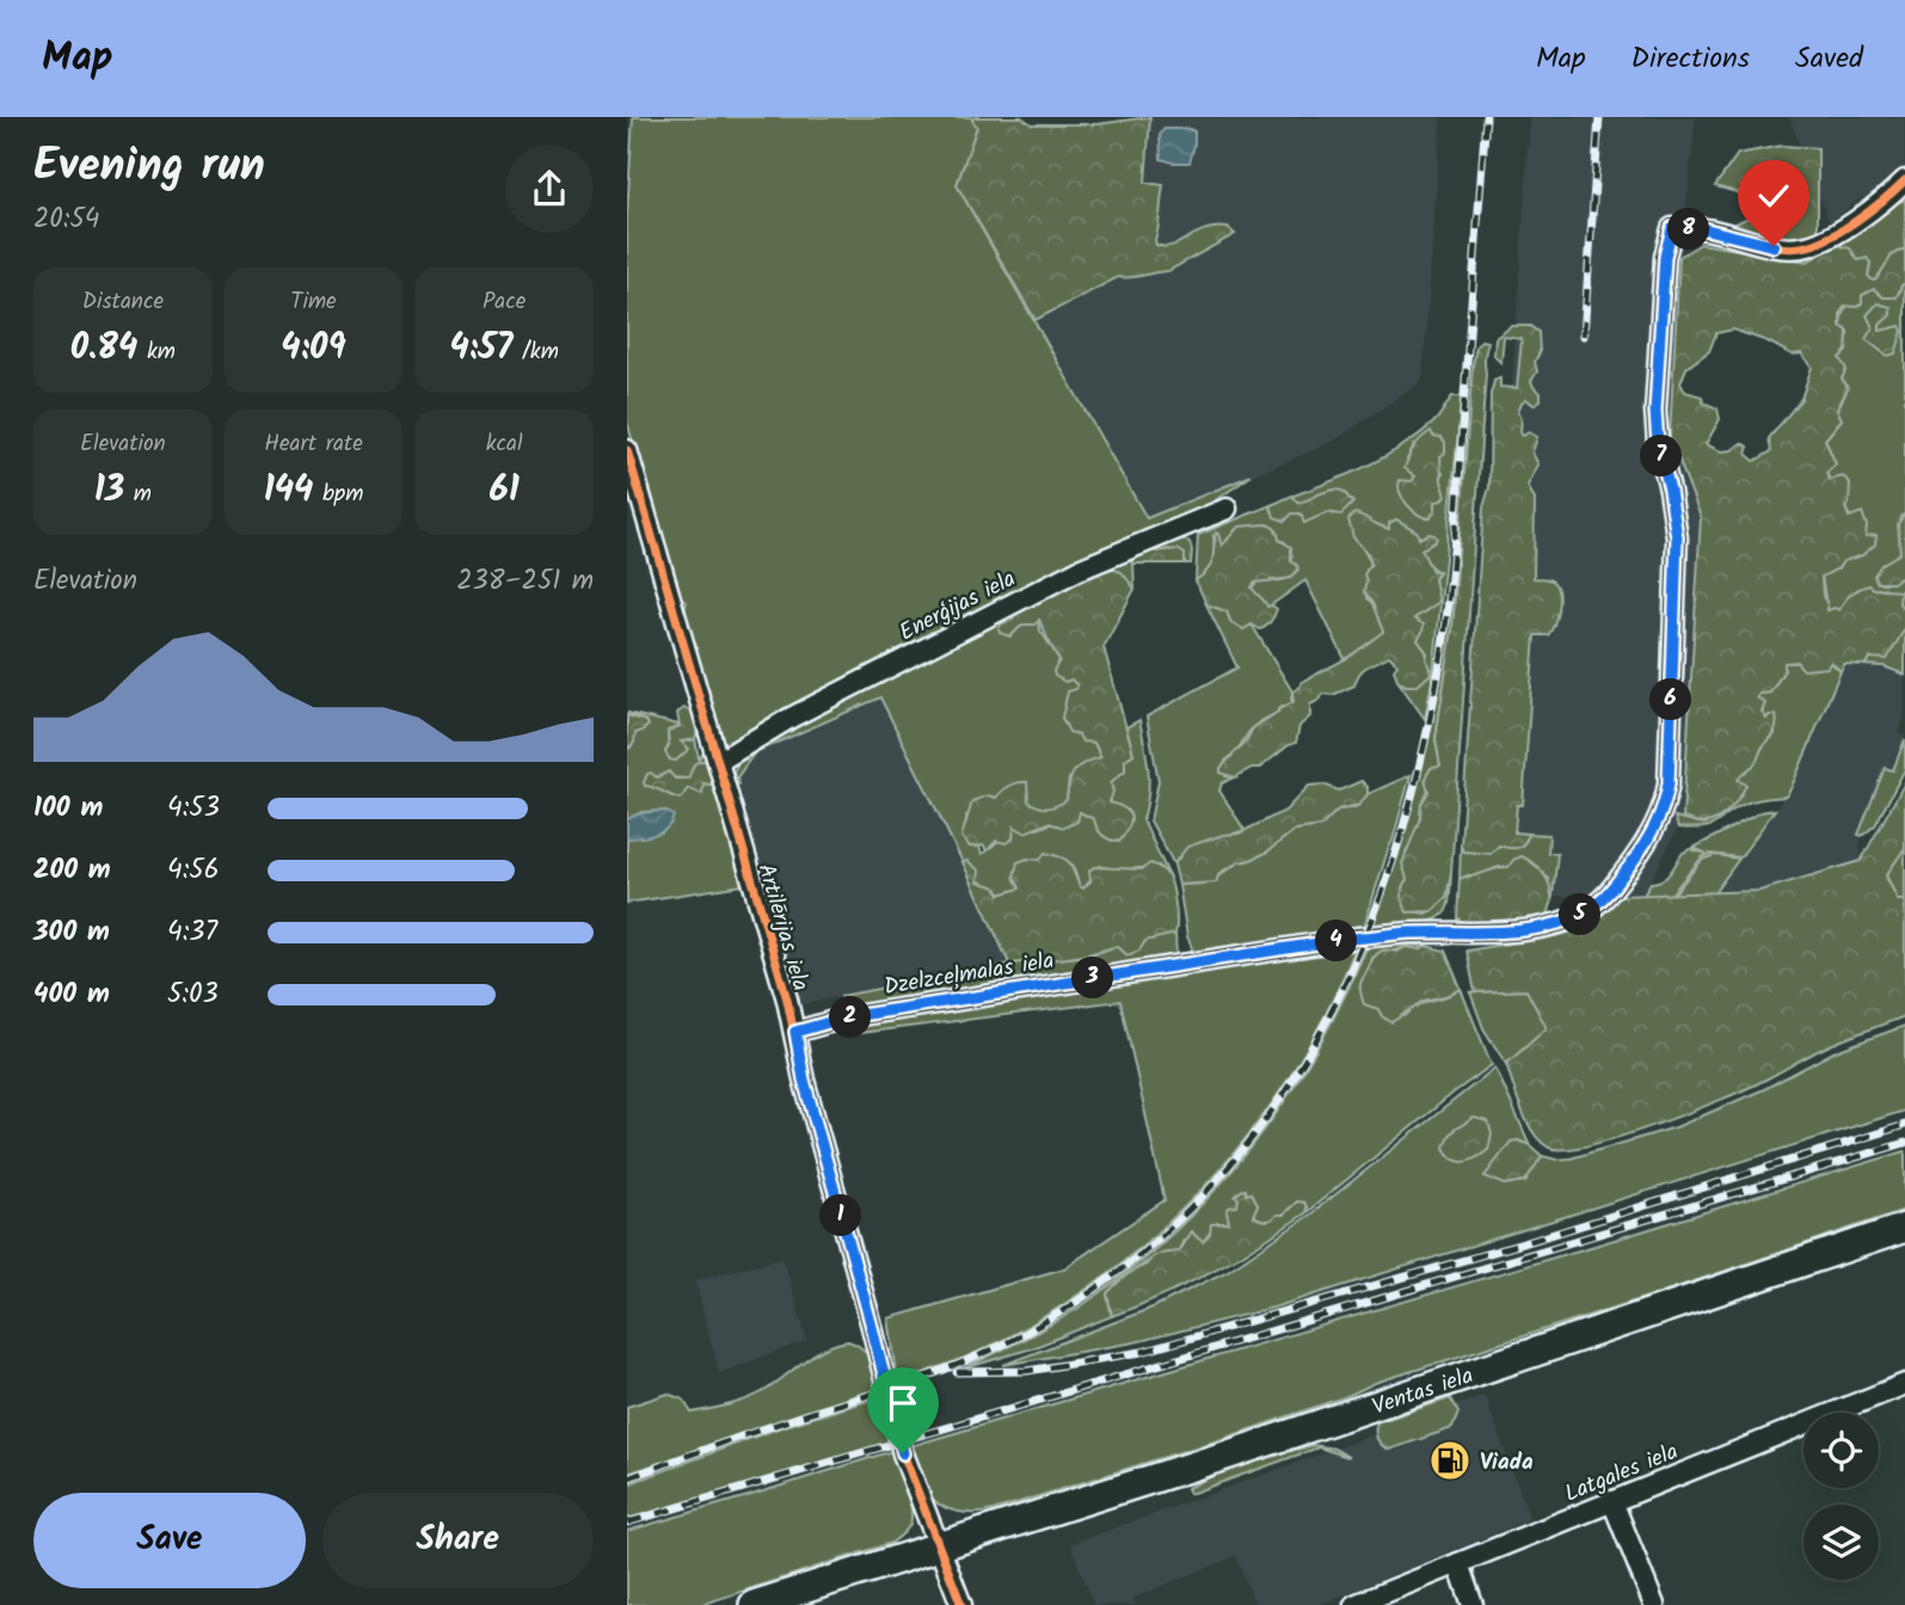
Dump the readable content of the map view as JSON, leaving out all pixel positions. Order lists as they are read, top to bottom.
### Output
{
  "streets": {
    "highway": ["Ventas iela"],
    "street": [
      "Enerģijas iela",
      "Artilērijas iela",
      "Dzelzceļmalas iela",
      "Latgales iela"
    ]
  },
  "crossings": [
    ["Enerģijas iela", "Artilērijas iela"],
    ["Artilērijas iela", "Dzelzceļmalas iela"],
    ["Artilērijas iela", "Ventas iela"]
  ],
  "places": {
    "fuel station": ["Viada"]
  },
  "page": {
    "header": "Map",
    "nav": ["Map", "Directions", "Saved"],
    "heading": ["Evening run", "20:54"],
    "pins": [
      "8",
      "7",
      "6",
      "5",
      "4",
      "3",
      "2",
      "1"
    ],
    "stats": [
      ["Distance", "0.84 km"],
      ["Time", "4:09"],
      ["Pace", "4:57 /km"],
      ["Elevation", "13 m"],
      ["Heart rate", "144 bpm"],
      ["kcal", "61"]
    ],
    "chart": ["Elevation", "238–251 m"],
    "list": [
      {
        "name": "100 m",
        "note": "4:53"
      },
      {
        "name": "200 m",
        "note": "4:56"
      },
      {
        "name": "300 m",
        "note": "4:37"
      },
      {
        "name": "400 m",
        "note": "5:03"
      }
    ],
    "buttons": ["Save", "Share"]
  }
}
